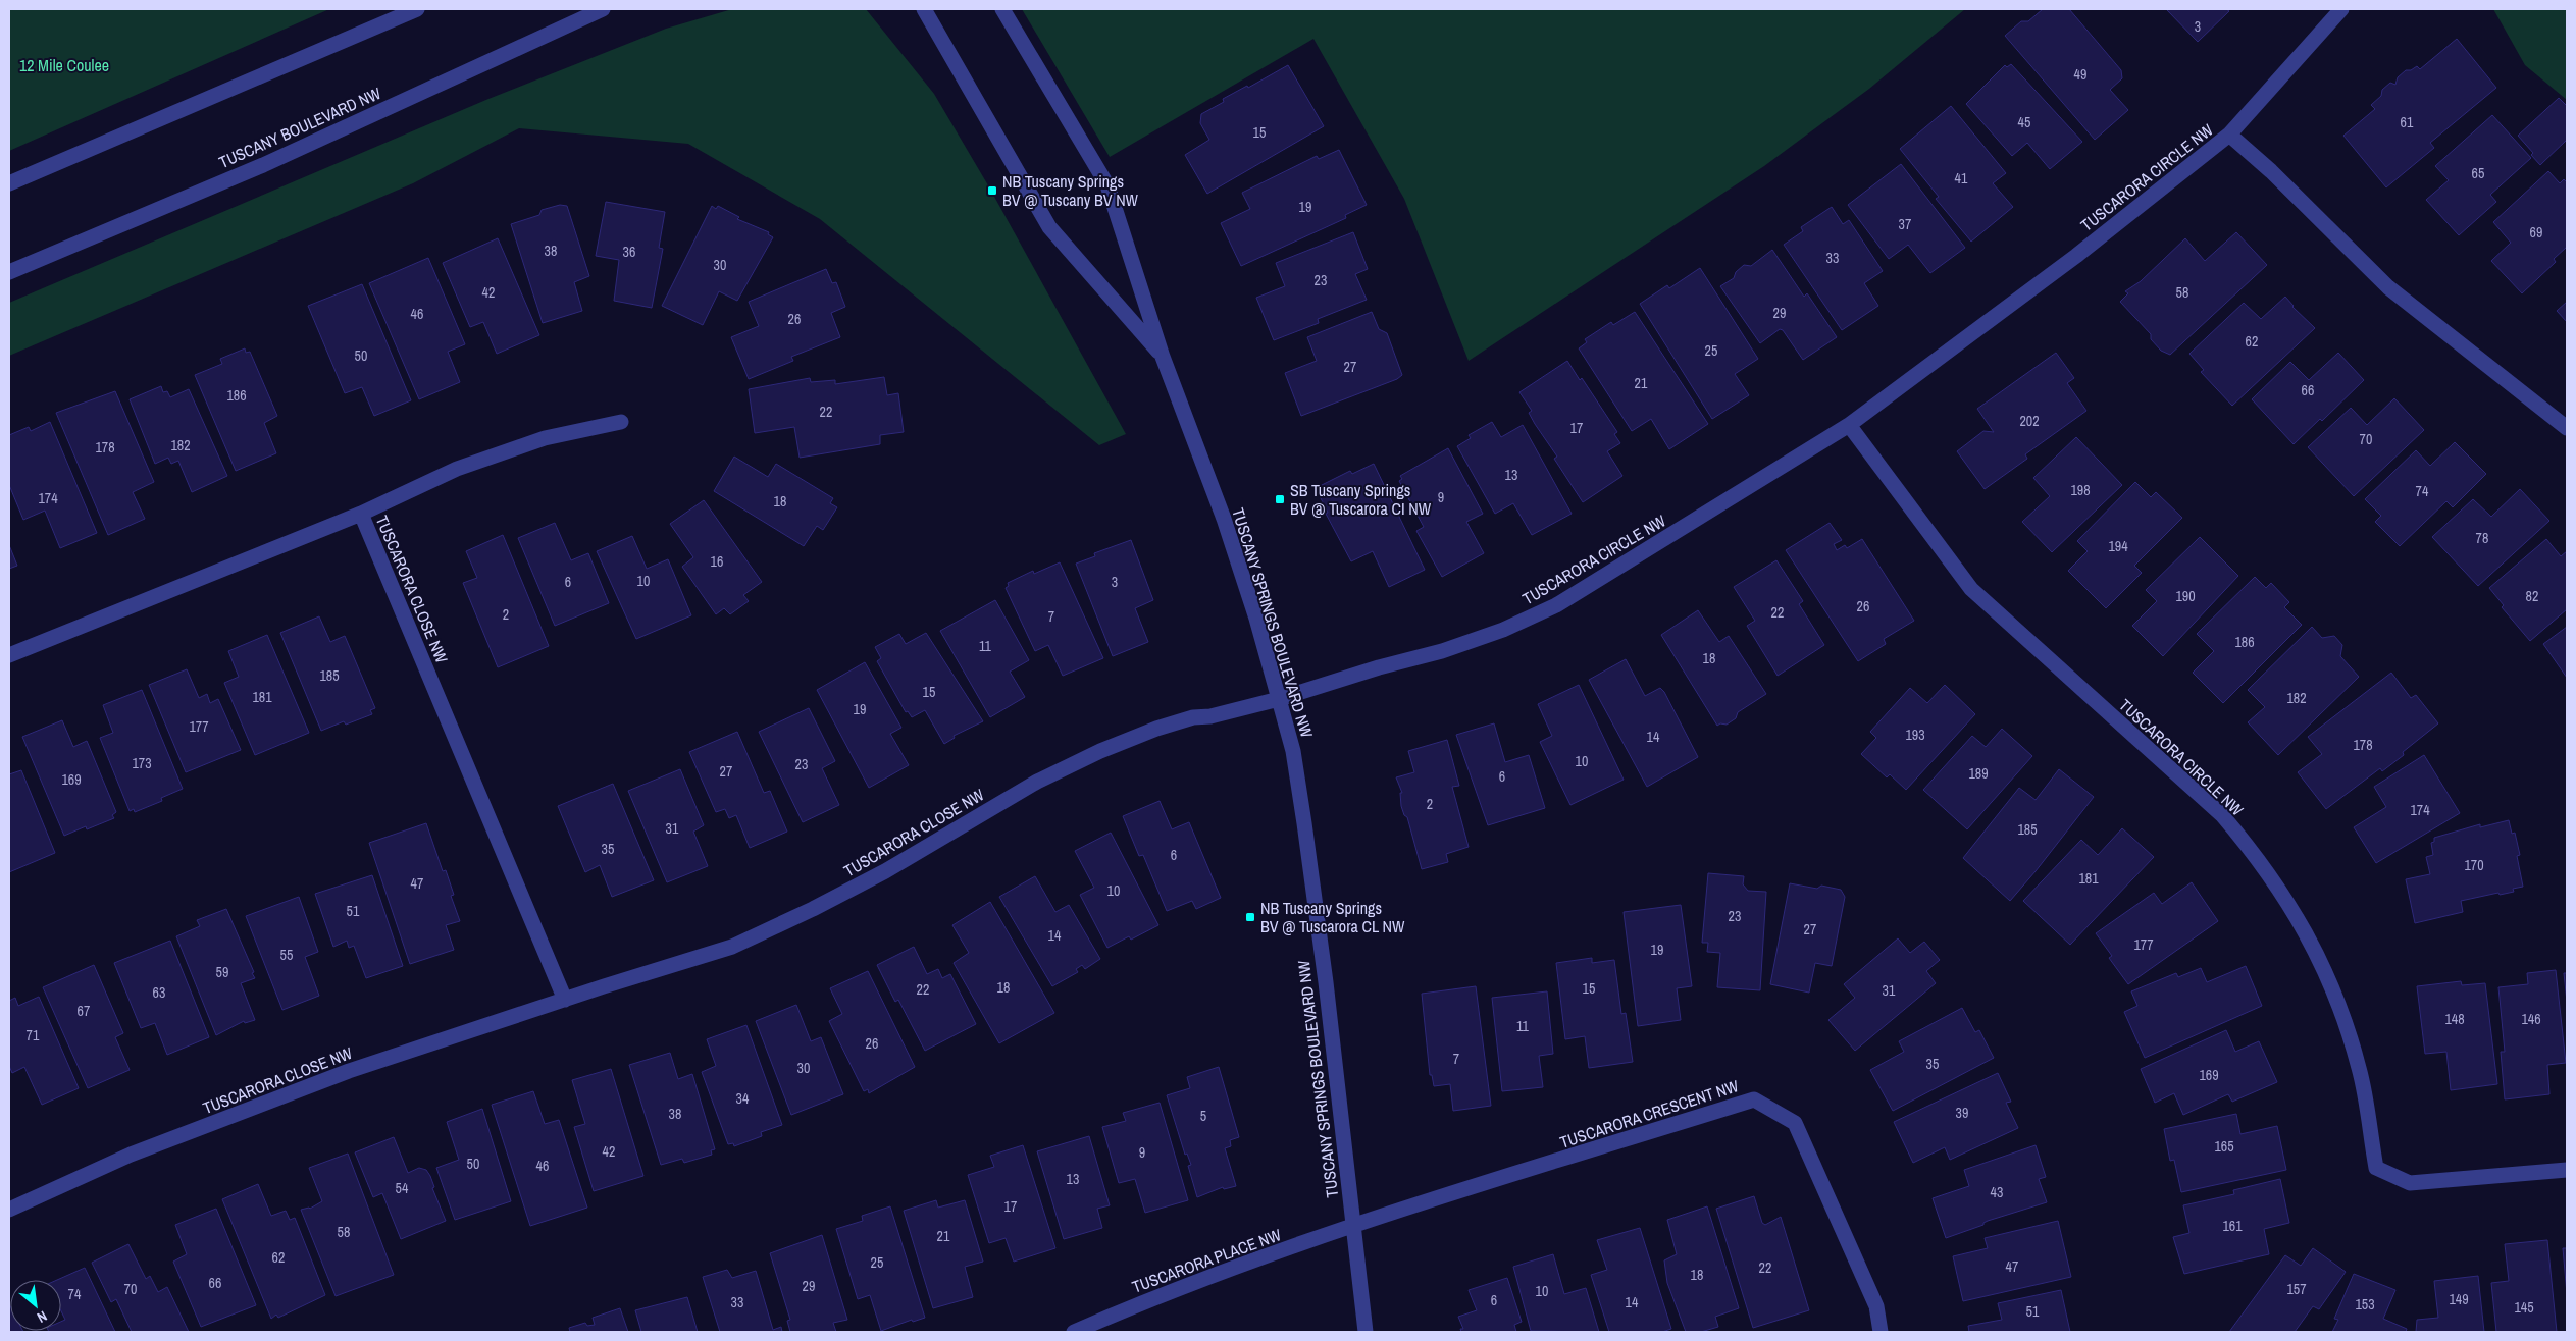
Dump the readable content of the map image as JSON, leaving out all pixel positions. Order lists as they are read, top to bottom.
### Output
{
  "streets": {
    "street": [
      "TUSCANY BOULEVARD NW",
      "TUSCARORA CIRCLE NW",
      "TUSCARORA CLOSE NW",
      "TUSCANY SPRINGS BOULEVARD NW",
      "TUSCARORA CRESCENT NW",
      "TUSCARORA PLACE NW"
    ]
  },
  "crossings": [
    ["TUSCARORA CIRCLE NW", "TUSCARORA CLOSE NW"],
    ["TUSCARORA CIRCLE NW", "TUSCANY SPRINGS BOULEVARD NW"],
    ["TUSCARORA CLOSE NW", "TUSCANY SPRINGS BOULEVARD NW"],
    ["TUSCANY SPRINGS BOULEVARD NW", "TUSCARORA CRESCENT NW"],
    ["TUSCANY SPRINGS BOULEVARD NW", "TUSCARORA PLACE NW"],
    ["TUSCARORA CRESCENT NW", "TUSCARORA PLACE NW"]
  ],
  "parks": ["12 Mile Coulee"],
  "places": {
    "transit": ["NB Tuscany Springs BV @ Tuscany BV NW", "SB Tuscany Springs BV @ Tuscarora CI NW", "NB Tuscany Springs BV @ Tuscarora CL NW"]
  },
  "house_numbers": [
    "3",
    "49",
    "45",
    "61",
    "15",
    "65",
    "41",
    "19",
    "37",
    "69",
    "38",
    "36",
    "33",
    "30",
    "23",
    "42",
    "58",
    "29",
    "46",
    "26",
    "62",
    "25",
    "50",
    "27",
    "21",
    "66",
    "186",
    "22",
    "202",
    "17",
    "70",
    "182",
    "178",
    "13",
    "198",
    "74",
    "9",
    "174",
    "18",
    "78",
    "194",
    "16",
    "10",
    "6",
    "3",
    "190",
    "82",
    "26",
    "22",
    "2",
    "7",
    "186",
    "11",
    "18",
    "185",
    "15",
    "181",
    "182",
    "19",
    "177",
    "193",
    "14",
    "178",
    "10",
    "173",
    "23",
    "27",
    "189",
    "6",
    "169",
    "2",
    "174",
    "31",
    "185",
    "35",
    "6",
    "170",
    "181",
    "47",
    "10",
    "51",
    "23",
    "27",
    "14",
    "177",
    "19",
    "55",
    "59",
    "18",
    "15",
    "22",
    "31",
    "63",
    "67",
    "148",
    "146",
    "11",
    "71",
    "26",
    "7",
    "35",
    "30",
    "169",
    "34",
    "39",
    "38",
    "5",
    "165",
    "42",
    "9",
    "50",
    "46",
    "13",
    "54",
    "43",
    "17",
    "161",
    "58",
    "21",
    "62",
    "25",
    "47",
    "22",
    "18",
    "66",
    "29",
    "70",
    "157",
    "10",
    "74",
    "149",
    "6",
    "33",
    "14",
    "153",
    "145",
    "51"
  ],
  "north": "bottom right"
}
